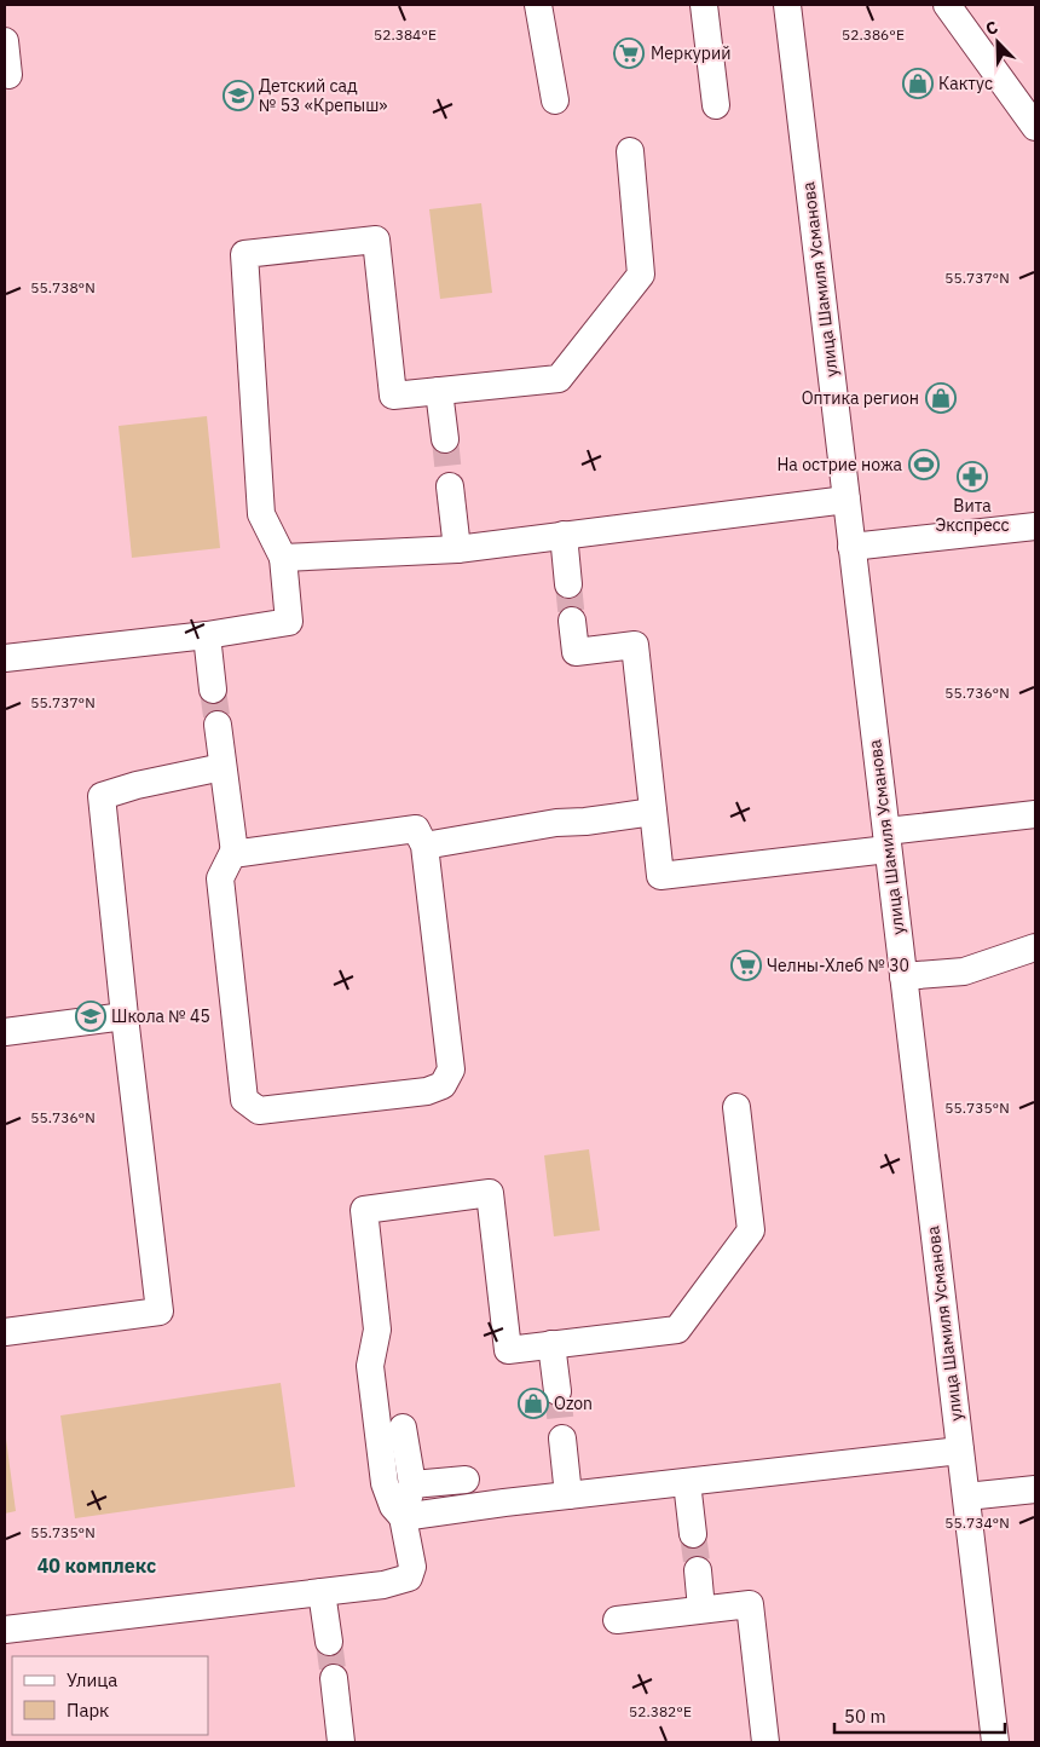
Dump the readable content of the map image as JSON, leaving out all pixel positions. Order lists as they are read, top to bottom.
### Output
{
  "streets": {
    "street": ["улица Шамиля Усманова"]
  },
  "districts": ["40 комплекс"],
  "places": {
    "supermarket": ["Меркурий", "Челны-Хлеб № 30"],
    "shop": ["Кактус", "Оптика регион", "Ozon"],
    "school or university": ["Детский сад № 53 «Крепыш»", "Школа № 45"],
    "sports": ["На острие ножа"],
    "pharmacy": ["Вита Экспресс"]
  },
  "legend": ["Улица", "Парк"],
  "scale_bar": "50 m",
  "north": "top left",
  "coordinates": [
    "52.384°E",
    "52.386°E",
    "55.737°N",
    "55.738°N",
    "55.736°N",
    "55.735°N",
    "55.734°N",
    "52.382°E"
  ]
}
